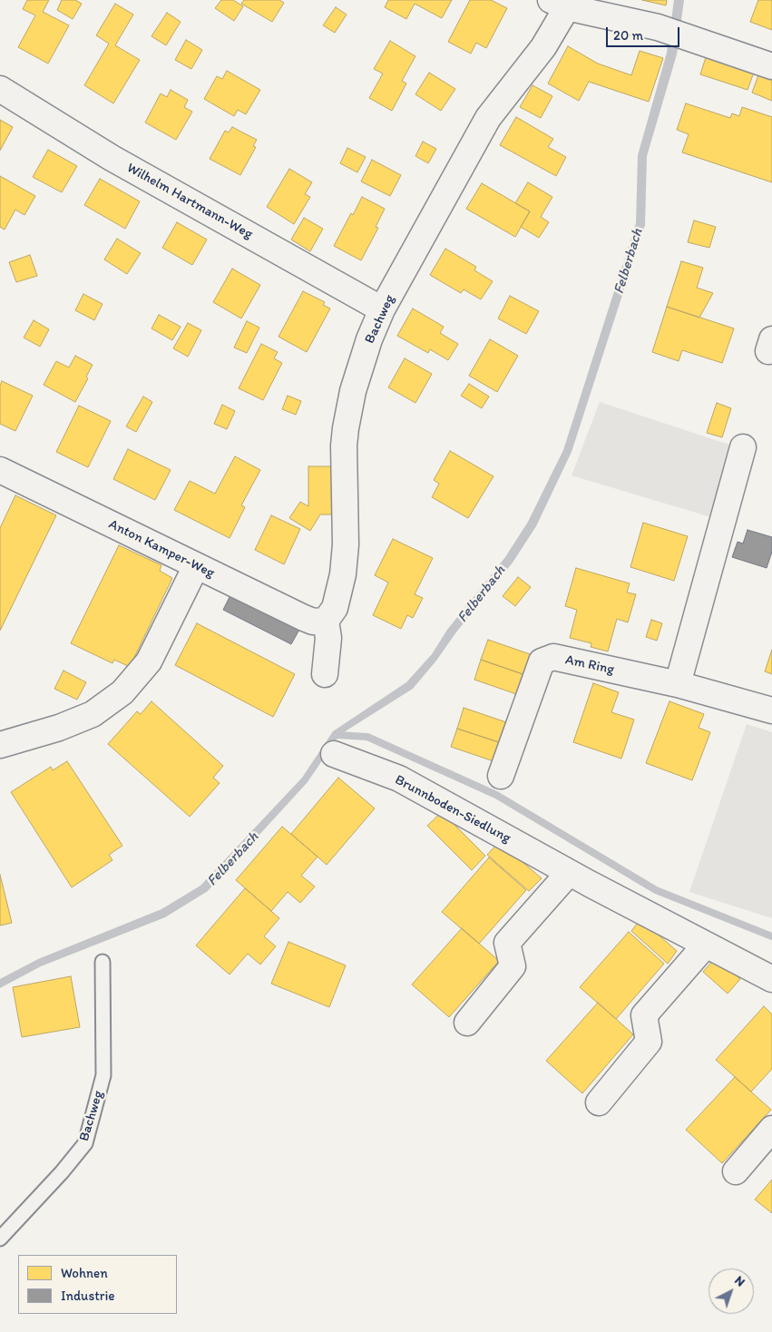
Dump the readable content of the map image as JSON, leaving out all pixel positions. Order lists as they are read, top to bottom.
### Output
{
  "streets": {
    "street": [
      "Wilhelm Hartmann-Weg",
      "Bachweg",
      "Anton Kamper-Weg",
      "Am Ring",
      "Brunnboden-Siedlung"
    ]
  },
  "crossings": [
    ["Wilhelm Hartmann-Weg", "Bachweg"],
    ["Bachweg", "Anton Kamper-Weg"]
  ],
  "water": ["Felberbach"],
  "legend": ["Wohnen", "Industrie"],
  "scale_bar": "20 m",
  "north": "top right"
}
